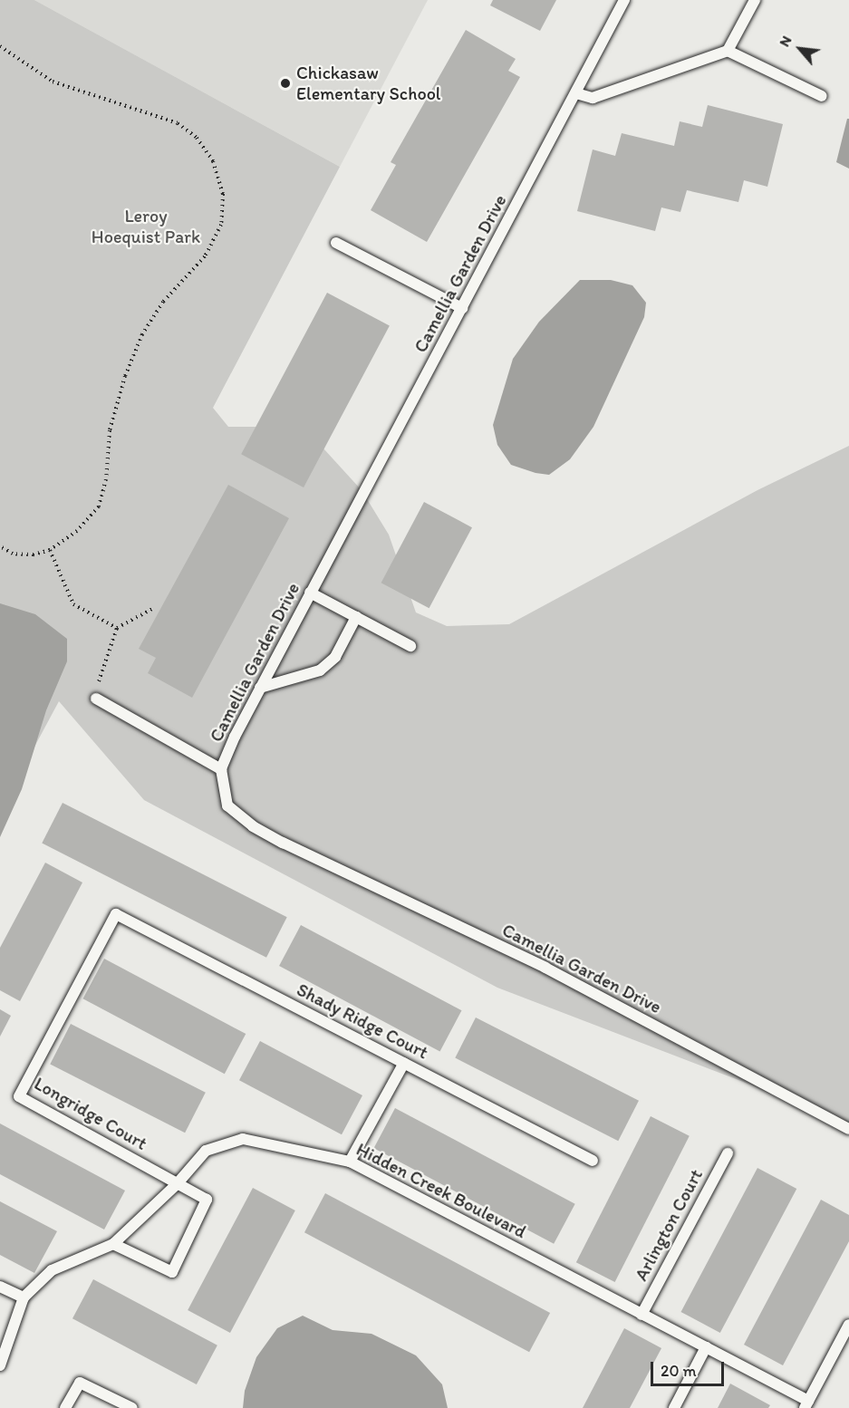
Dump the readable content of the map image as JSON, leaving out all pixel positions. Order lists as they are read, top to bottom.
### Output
{
  "streets": {
    "lane": [
      "Camellia Garden Drive",
      "Shady Ridge Court",
      "Longridge Court",
      "Hidden Creek Boulevard",
      "Arlington Court"
    ]
  },
  "crossings": [
    ["Shady Ridge Court", "Longridge Court"],
    ["Longridge Court", "Hidden Creek Boulevard"],
    ["Hidden Creek Boulevard", "Arlington Court"]
  ],
  "parks": ["Leroy Hoequist Park"],
  "places": ["Chickasaw Elementary School"],
  "scale_bar": "20 m",
  "north": "top left"
}
